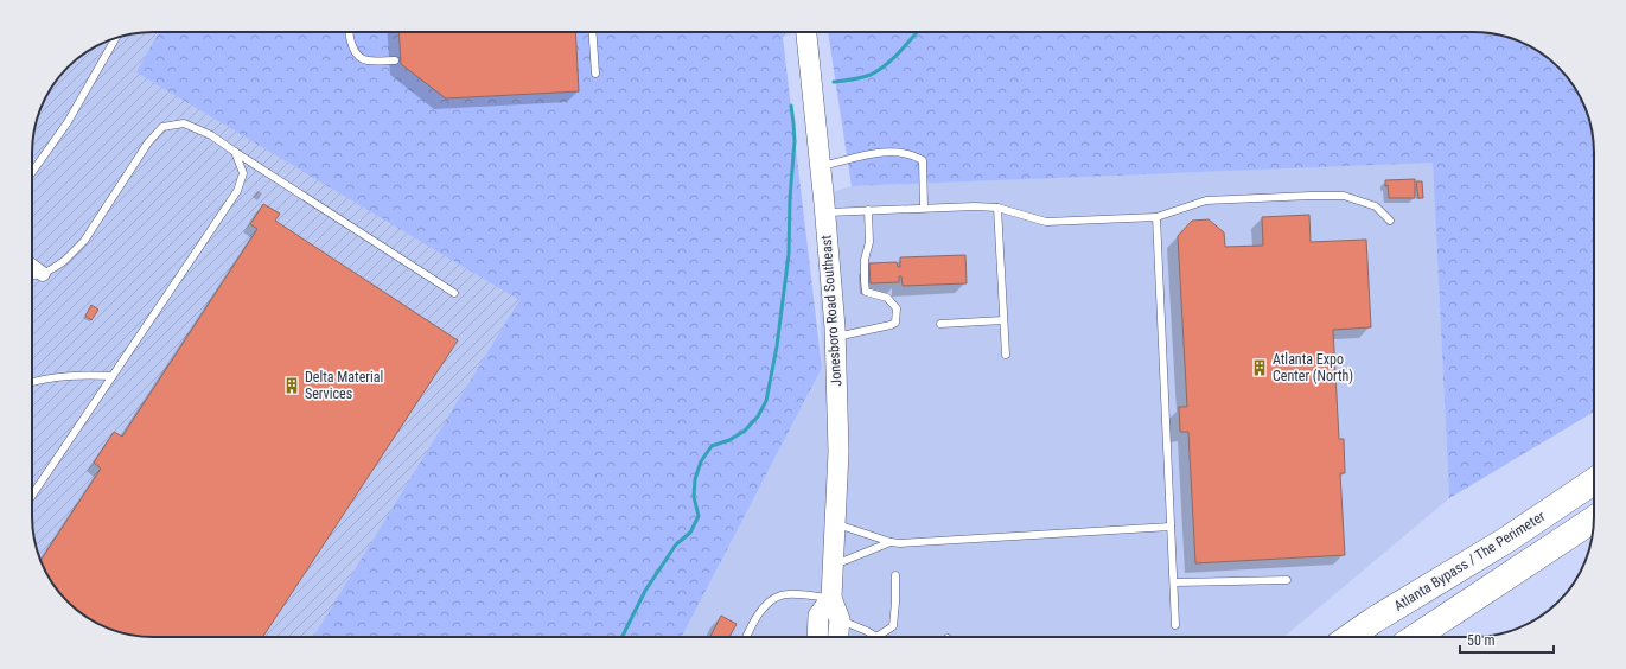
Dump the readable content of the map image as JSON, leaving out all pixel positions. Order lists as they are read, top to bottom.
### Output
{
  "streets": {
    "highway": ["Atlanta Bypass / The Perimeter"],
    "main road": ["Jonesboro Road Southeast"]
  },
  "places": {
    "building": ["Atlanta Expo Center (North)", "Delta Material Services"]
  },
  "scale_bar": "50 m"
}
